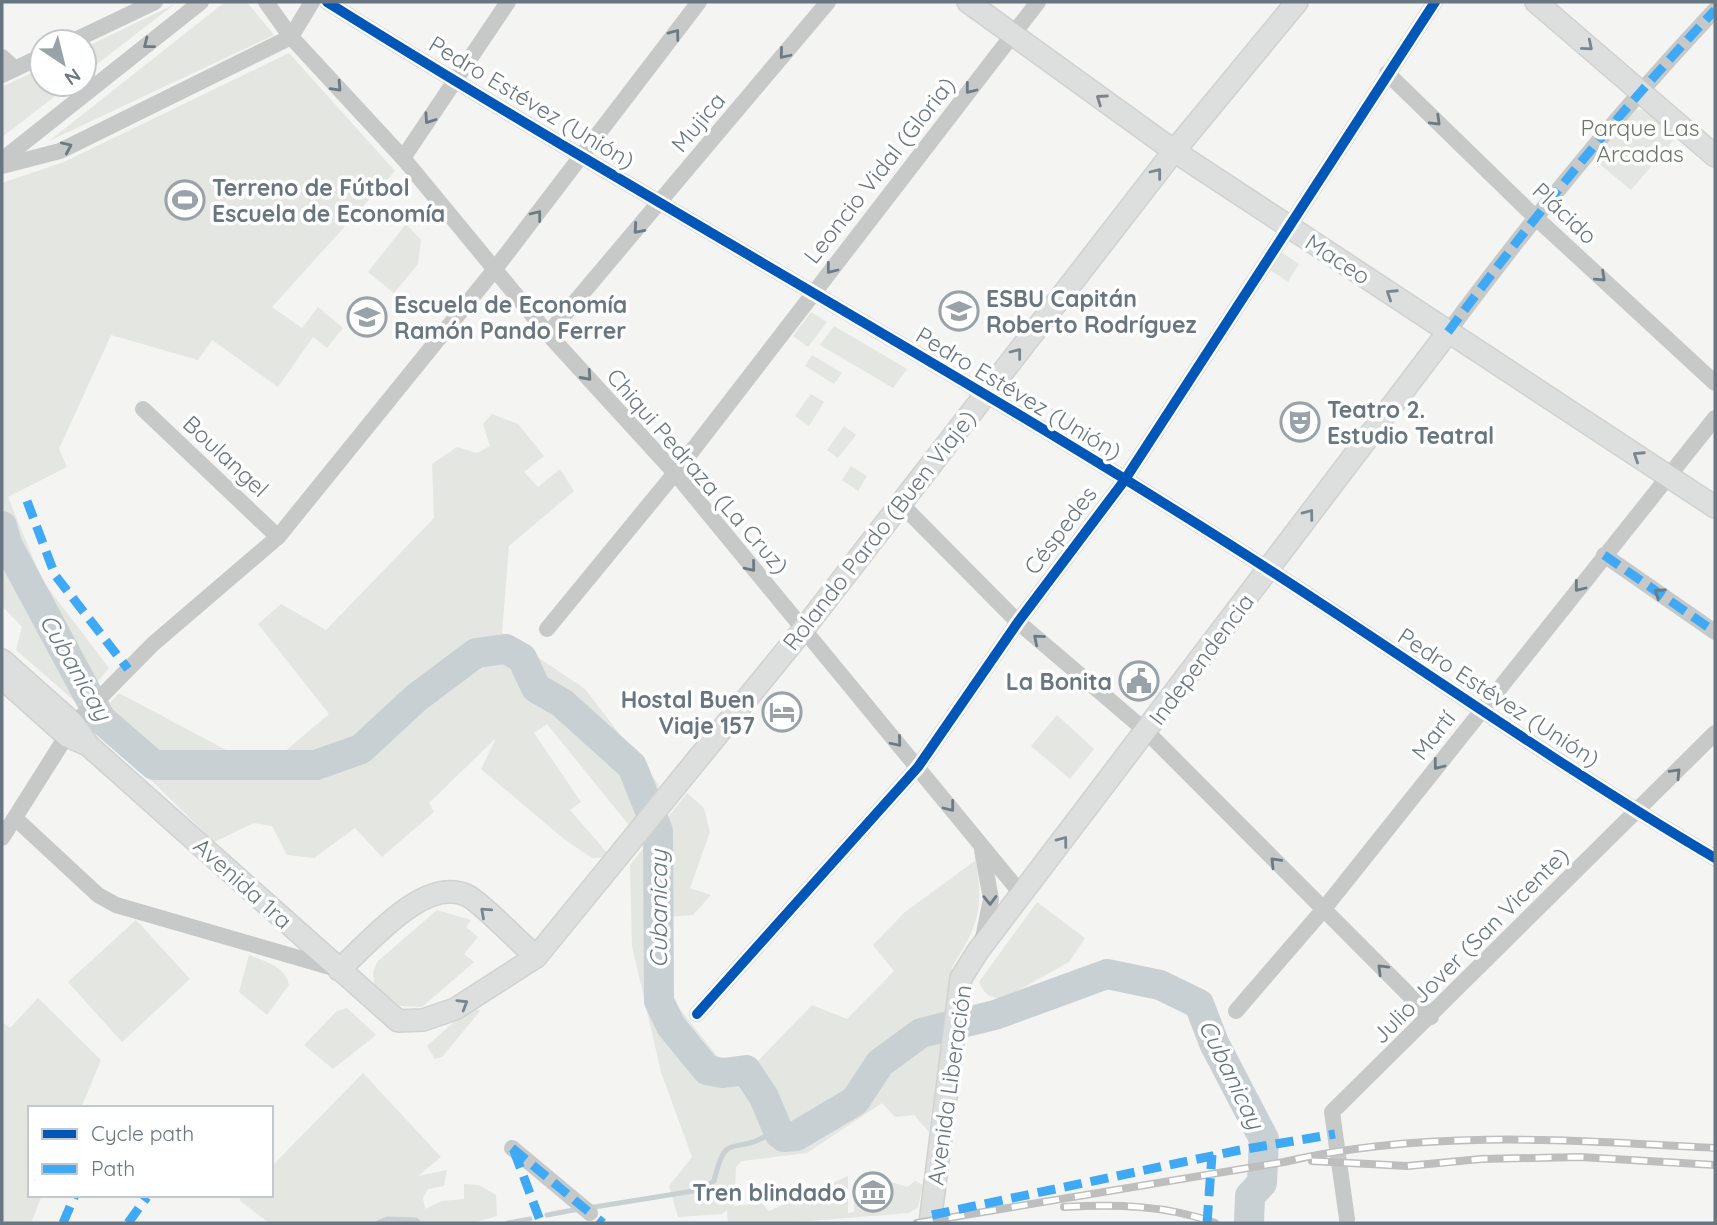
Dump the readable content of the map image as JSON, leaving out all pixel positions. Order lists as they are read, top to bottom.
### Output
{
  "streets": {
    "main road": [
      "Maceo",
      "Rolando Pardo (Buen Viaje)",
      "Independencia",
      "Avenida 1ra",
      "Avenida Liberación"
    ],
    "street": [
      "Pedro Estévez (Unión)",
      "Mujica",
      "Leoncio Vidal (Gloria)",
      "Plácido",
      "Boulangel",
      "Chiqui Pedraza (La Cruz)",
      "Céspedes",
      "Martí",
      "Julio Jover (San Vicente)"
    ]
  },
  "crossings": [
    ["Pedro Estévez (Unión)", "Mujica"],
    ["Pedro Estévez (Unión)", "Leoncio Vidal (Gloria)"],
    ["Pedro Estévez (Unión)", "Rolando Pardo (Buen Viaje)"],
    ["Pedro Estévez (Unión)", "Céspedes"],
    ["Pedro Estévez (Unión)", "Independencia"],
    ["Pedro Estévez (Unión)", "Martí"],
    ["Pedro Estévez (Unión)", "Julio Jover (San Vicente)"],
    ["Mujica", "Chiqui Pedraza (La Cruz)"],
    ["Leoncio Vidal (Gloria)", "Maceo"],
    ["Leoncio Vidal (Gloria)", "Chiqui Pedraza (La Cruz)"],
    ["Plácido", "Céspedes"],
    ["Maceo", "Rolando Pardo (Buen Viaje)"],
    ["Maceo", "Céspedes"],
    ["Maceo", "Independencia"],
    ["Maceo", "Martí"],
    ["Chiqui Pedraza (La Cruz)", "Rolando Pardo (Buen Viaje)"],
    ["Chiqui Pedraza (La Cruz)", "Céspedes"],
    ["Chiqui Pedraza (La Cruz)", "Independencia"],
    ["Chiqui Pedraza (La Cruz)", "Avenida Liberación"],
    ["Rolando Pardo (Buen Viaje)", "Avenida 1ra"],
    ["Independencia", "Avenida Liberación"]
  ],
  "one_way": [
    "Leoncio Vidal (Gloria)",
    "Plácido",
    "Maceo",
    "Chiqui Pedraza (La Cruz)",
    "Independencia",
    "Martí"
  ],
  "water": ["Cubanicay"],
  "parks": ["Parque Las Arcadas"],
  "places": {
    "sports": ["Terreno de Fútbol Escuela de Economía"],
    "school or university": ["ESBU Capitán Roberto Rodríguez", "Escuela de Economía Ramón Pando Ferrer"],
    "theatre": ["Teatro 2. Estudio Teatral"],
    "public building": ["La Bonita"],
    "hotel": ["Hostal Buen Viaje 157"],
    "museum": ["Tren blindado"]
  },
  "legend": ["Cycle path", "Path"],
  "north": "bottom right"
}
